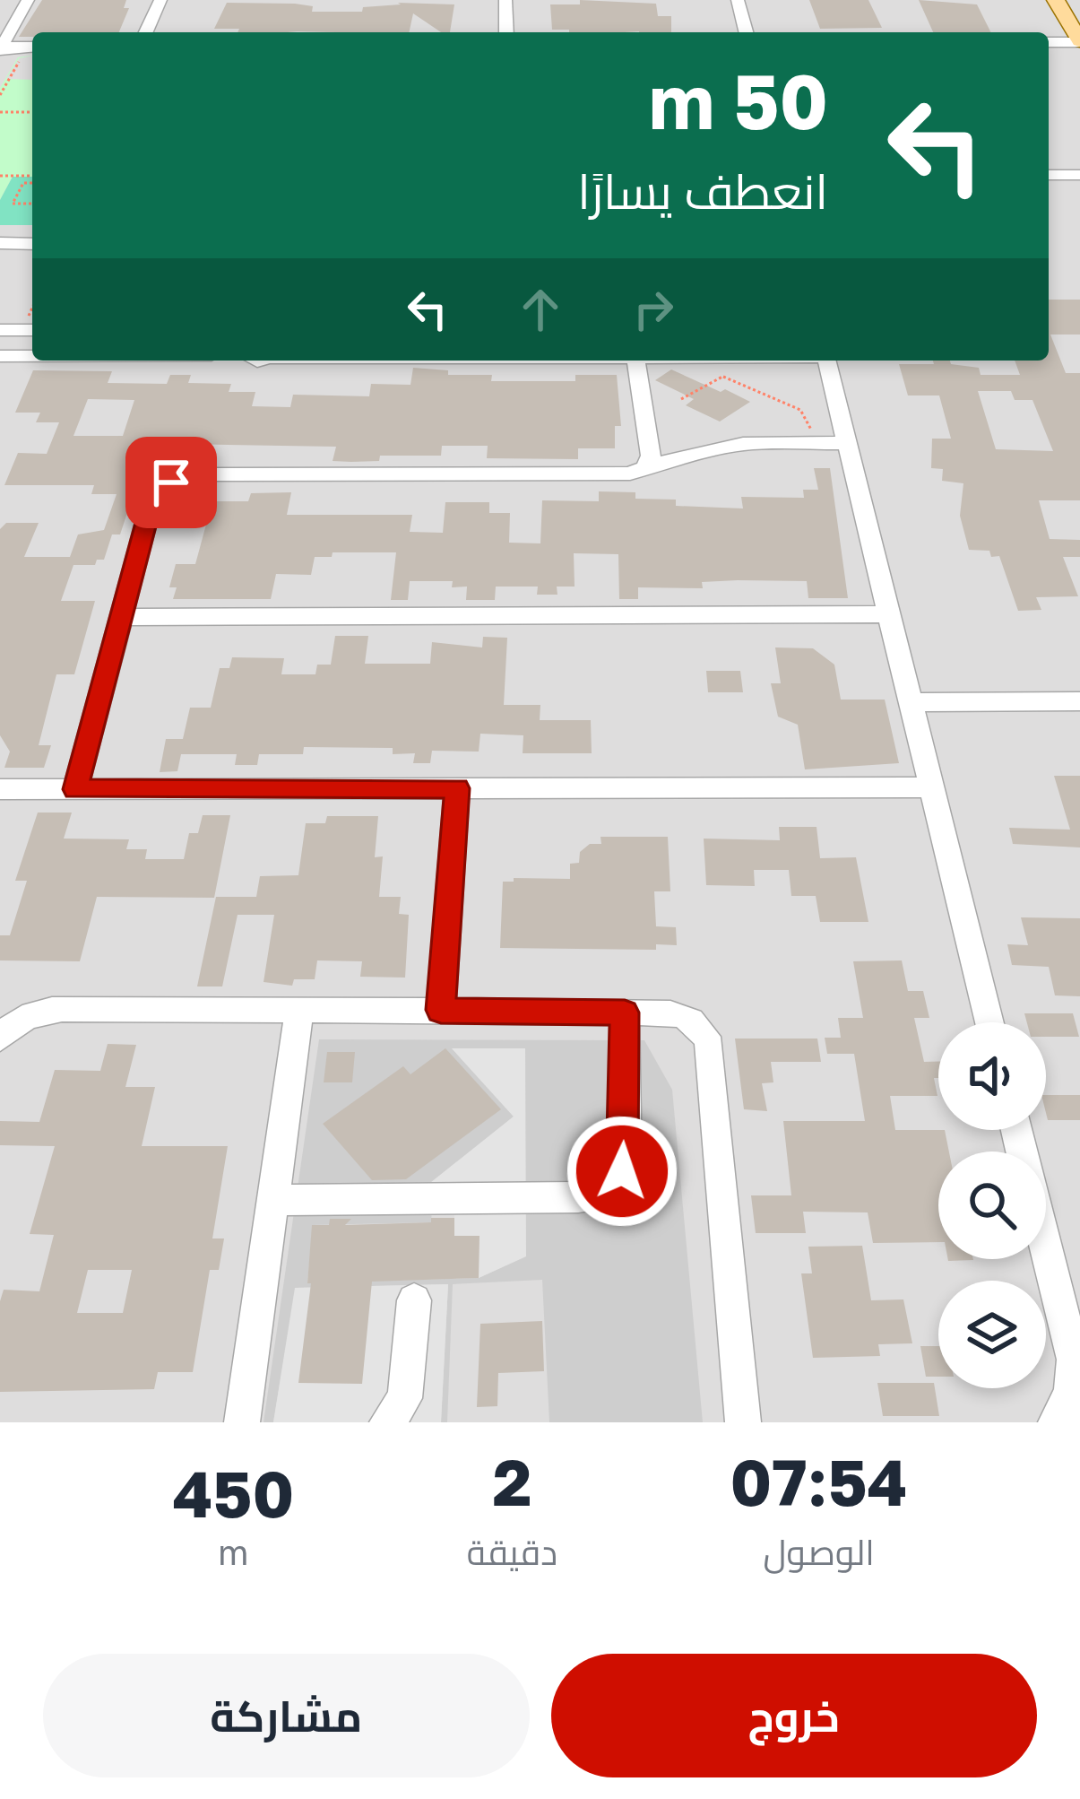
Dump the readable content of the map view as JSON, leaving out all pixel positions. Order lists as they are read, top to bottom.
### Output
{
  "page": {
    "turn": ["50 m", "انعطف يسارًا"],
    "eta": [
      "07:54",
      "الوصول",
      "2",
      "دقيقة",
      "450",
      "m"
    ],
    "buttons": ["خروج", "مشاركة"]
  }
}
